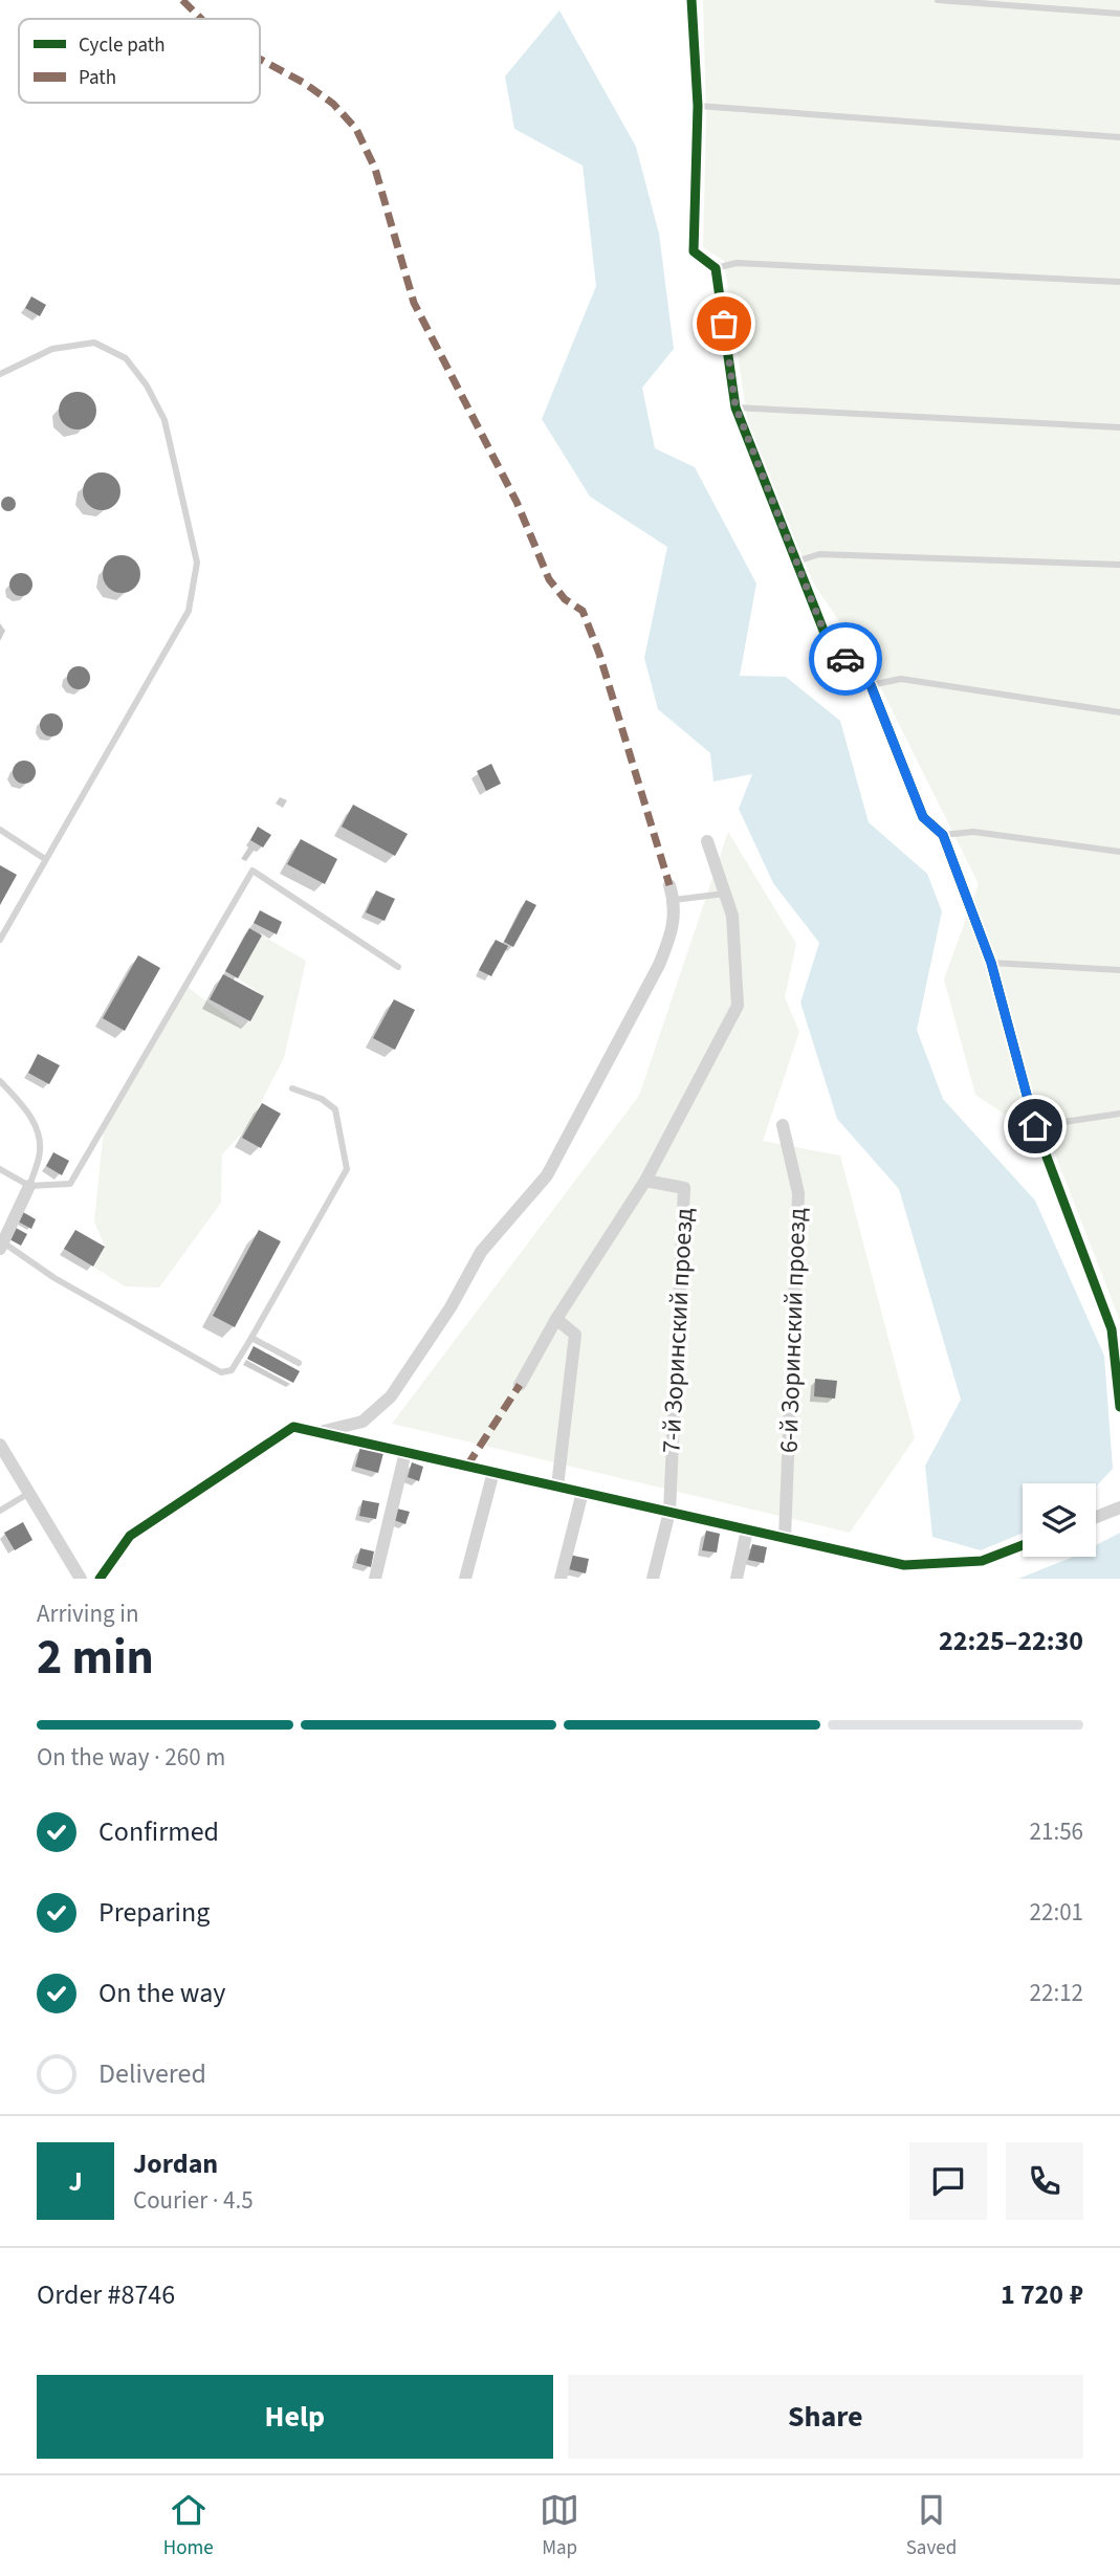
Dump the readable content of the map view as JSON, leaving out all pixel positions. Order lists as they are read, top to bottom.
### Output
{
  "streets": {
    "street": ["7-й Зоринский проезд", "6-й Зоринский проезд"]
  },
  "legend": ["Cycle path", "Path"],
  "page": {
    "heading": ["2 min", "Arriving in", "22:25–22:30"],
    "panel": [
      "Jordan",
      "Courier · 4.5",
      "Order #8746",
      "1 720 ₽"
    ],
    "bar": "On the way · 260 m",
    "list": [
      ["Confirmed", "21:56"],
      ["Preparing", "22:01"],
      ["On the way", "22:12"],
      "Delivered"
    ],
    "round": "J",
    "buttons": ["Help", "Share"],
    "tabs": ["Home", "Map", "Saved"]
  }
}
